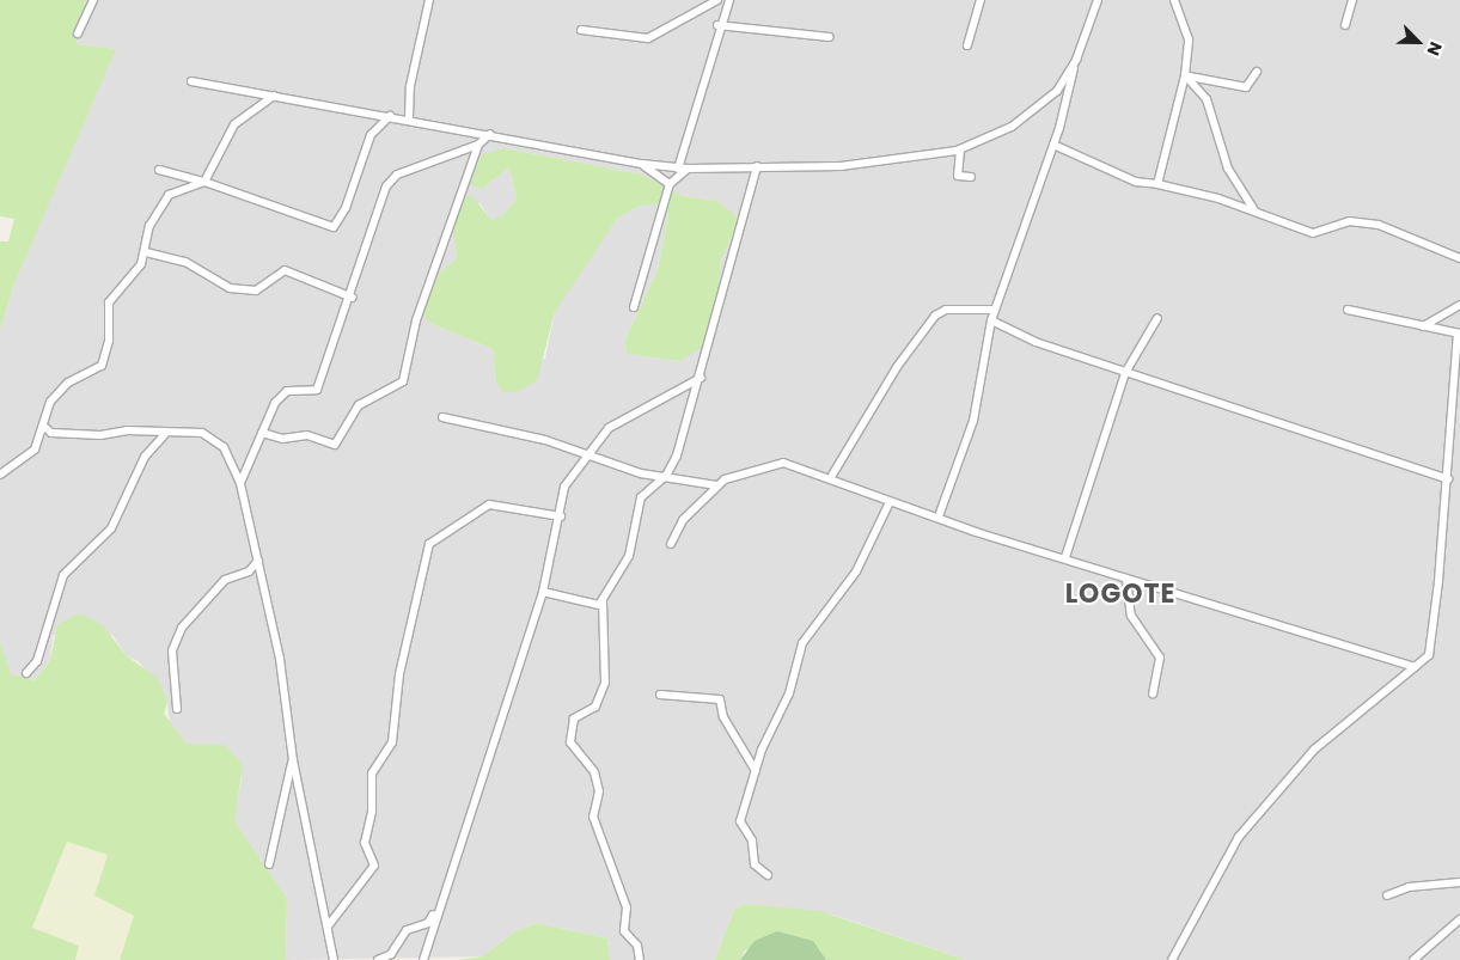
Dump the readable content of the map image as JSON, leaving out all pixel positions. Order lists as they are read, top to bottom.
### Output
{
  "districts": ["LOGOTE"],
  "north": "bottom right"
}
